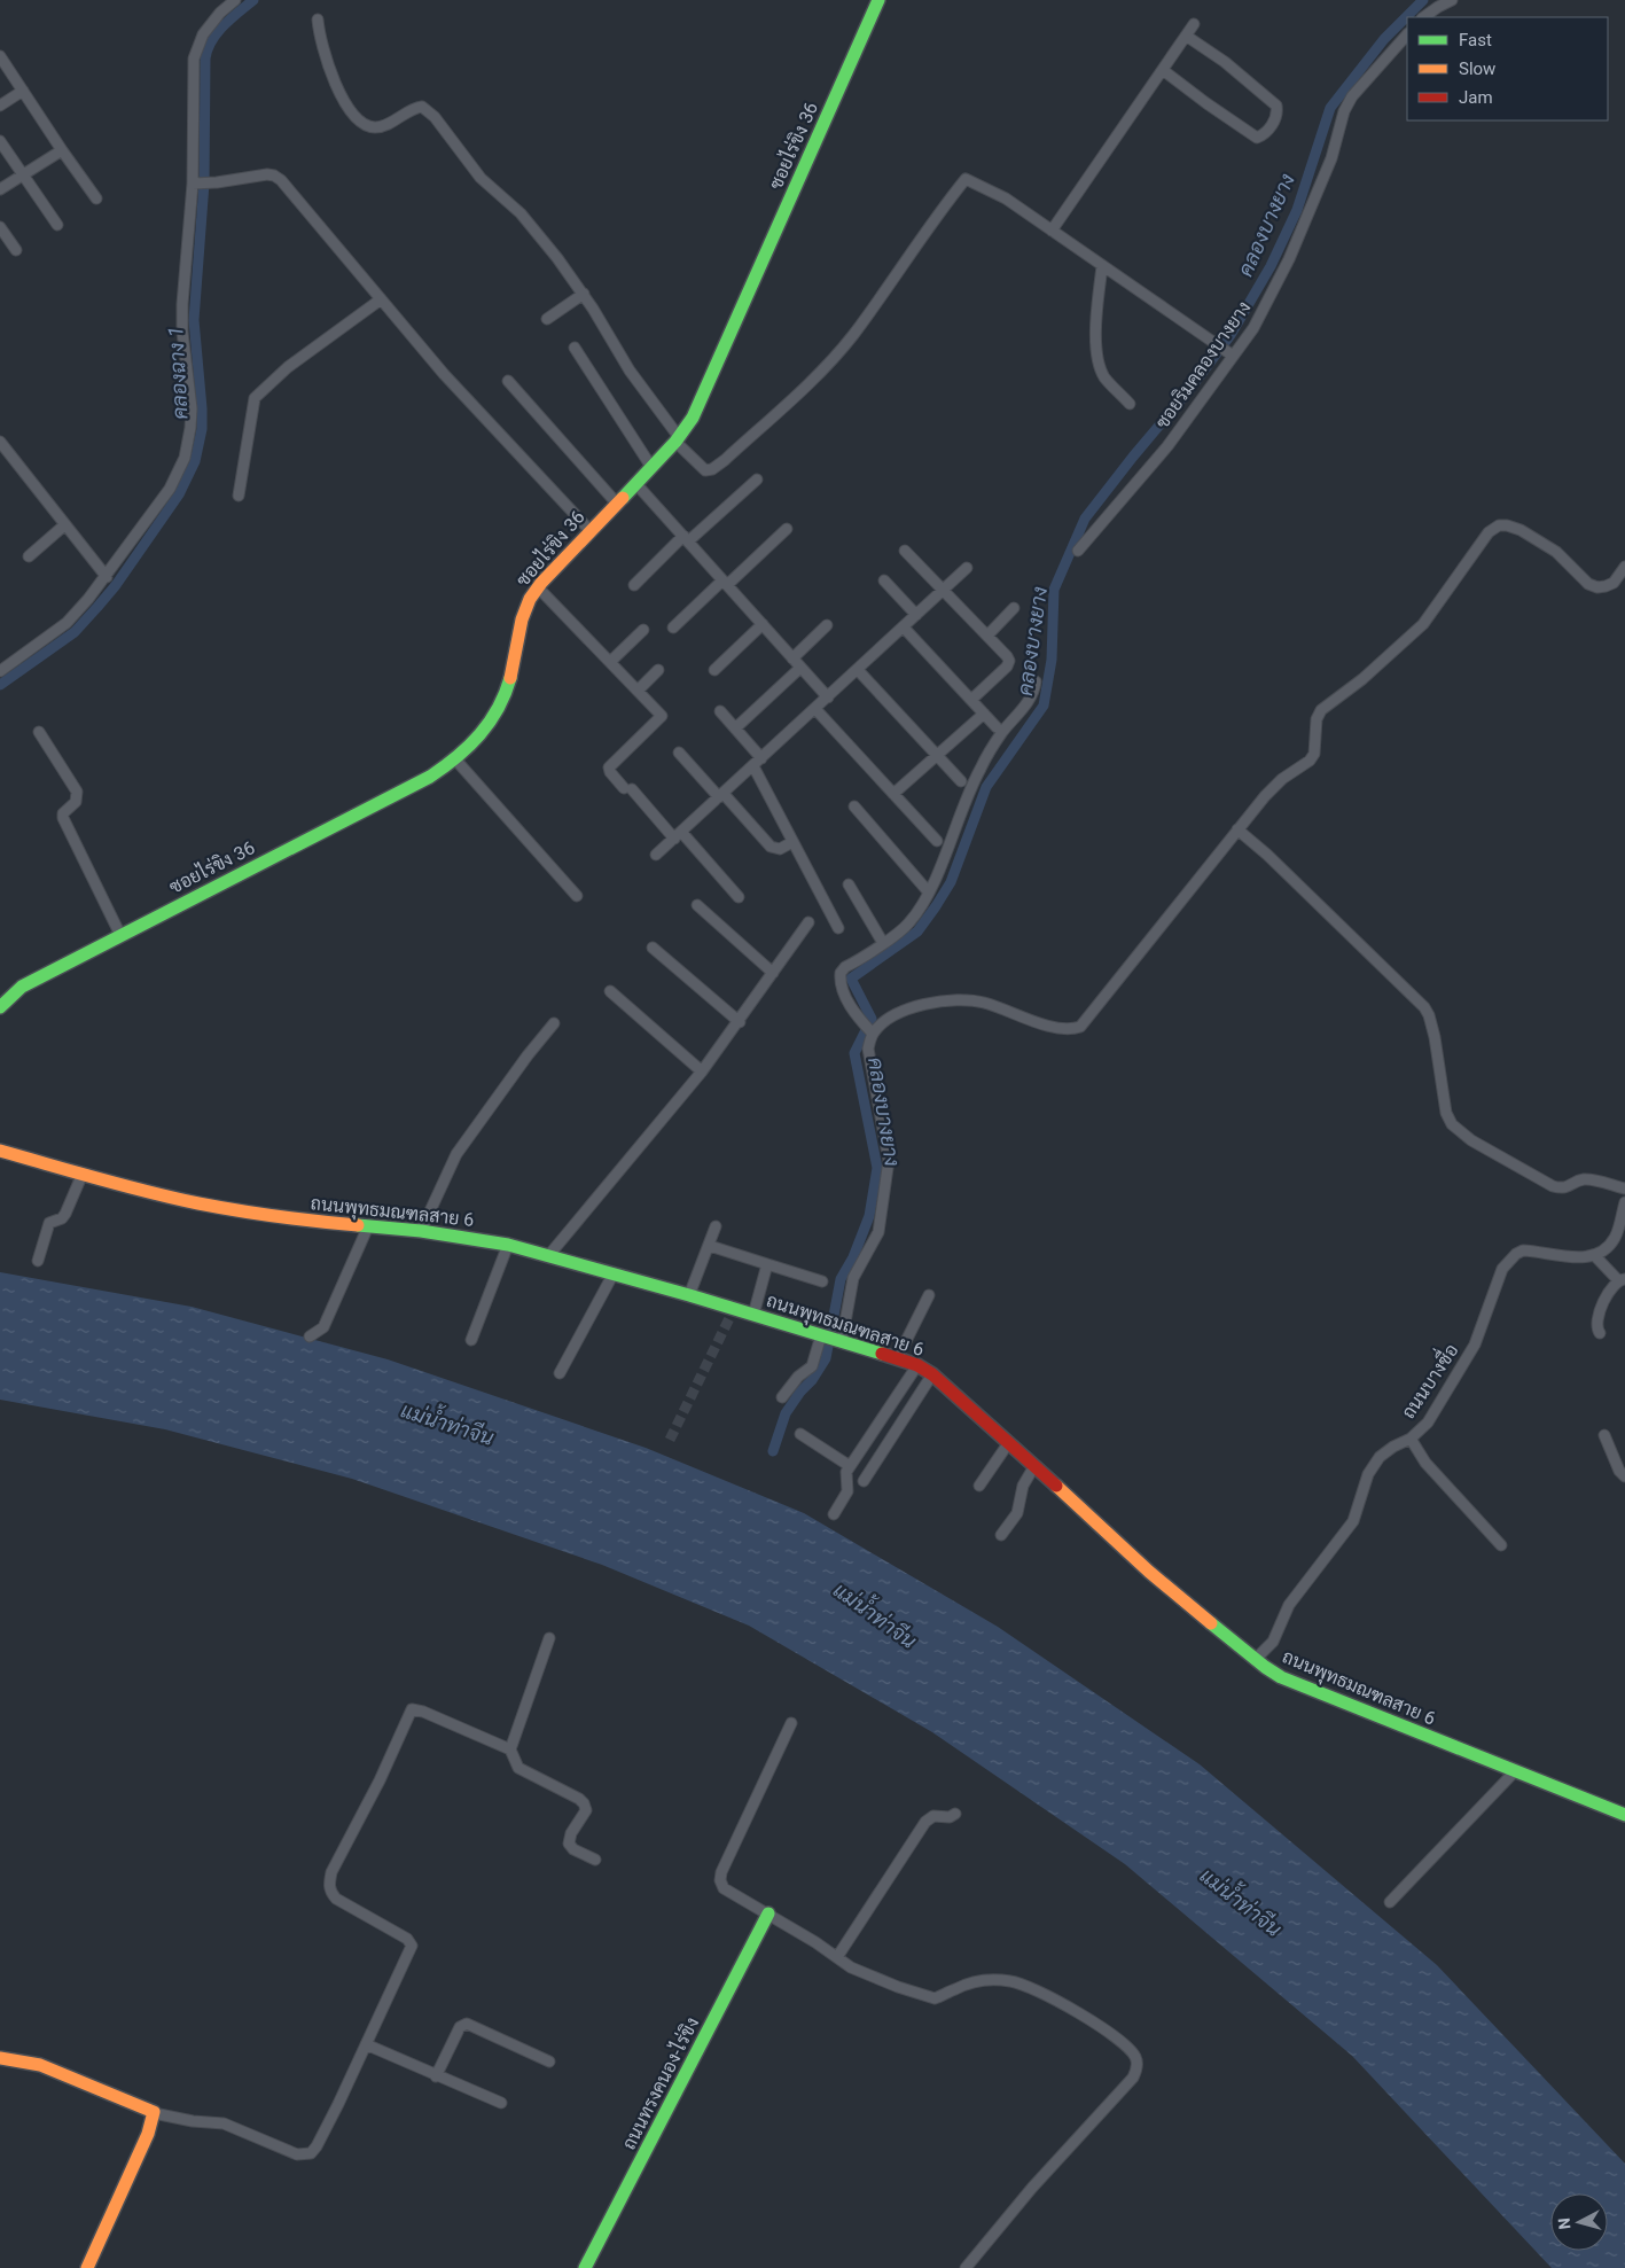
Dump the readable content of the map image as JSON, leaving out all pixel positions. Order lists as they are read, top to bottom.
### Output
{
  "streets": {
    "street": [
      "ซอยไร่ขิง 36",
      "ซอยริมคลองบางยาง",
      "ถนนพุทธมณฑลสาย 6",
      "ถนนบางซื่อ",
      "ถนนทรงคนอง-ไร่ขิง"
    ]
  },
  "crossings": [
    ["ถนนพุทธมณฑลสาย 6", "ถนนบางซื่อ"]
  ],
  "water": ["คลองบางยาง", "คลองฉาง 1", "แม่น้ำท่าจีน"],
  "legend": ["Fast", "Slow", "Jam"],
  "north": "left"
}
